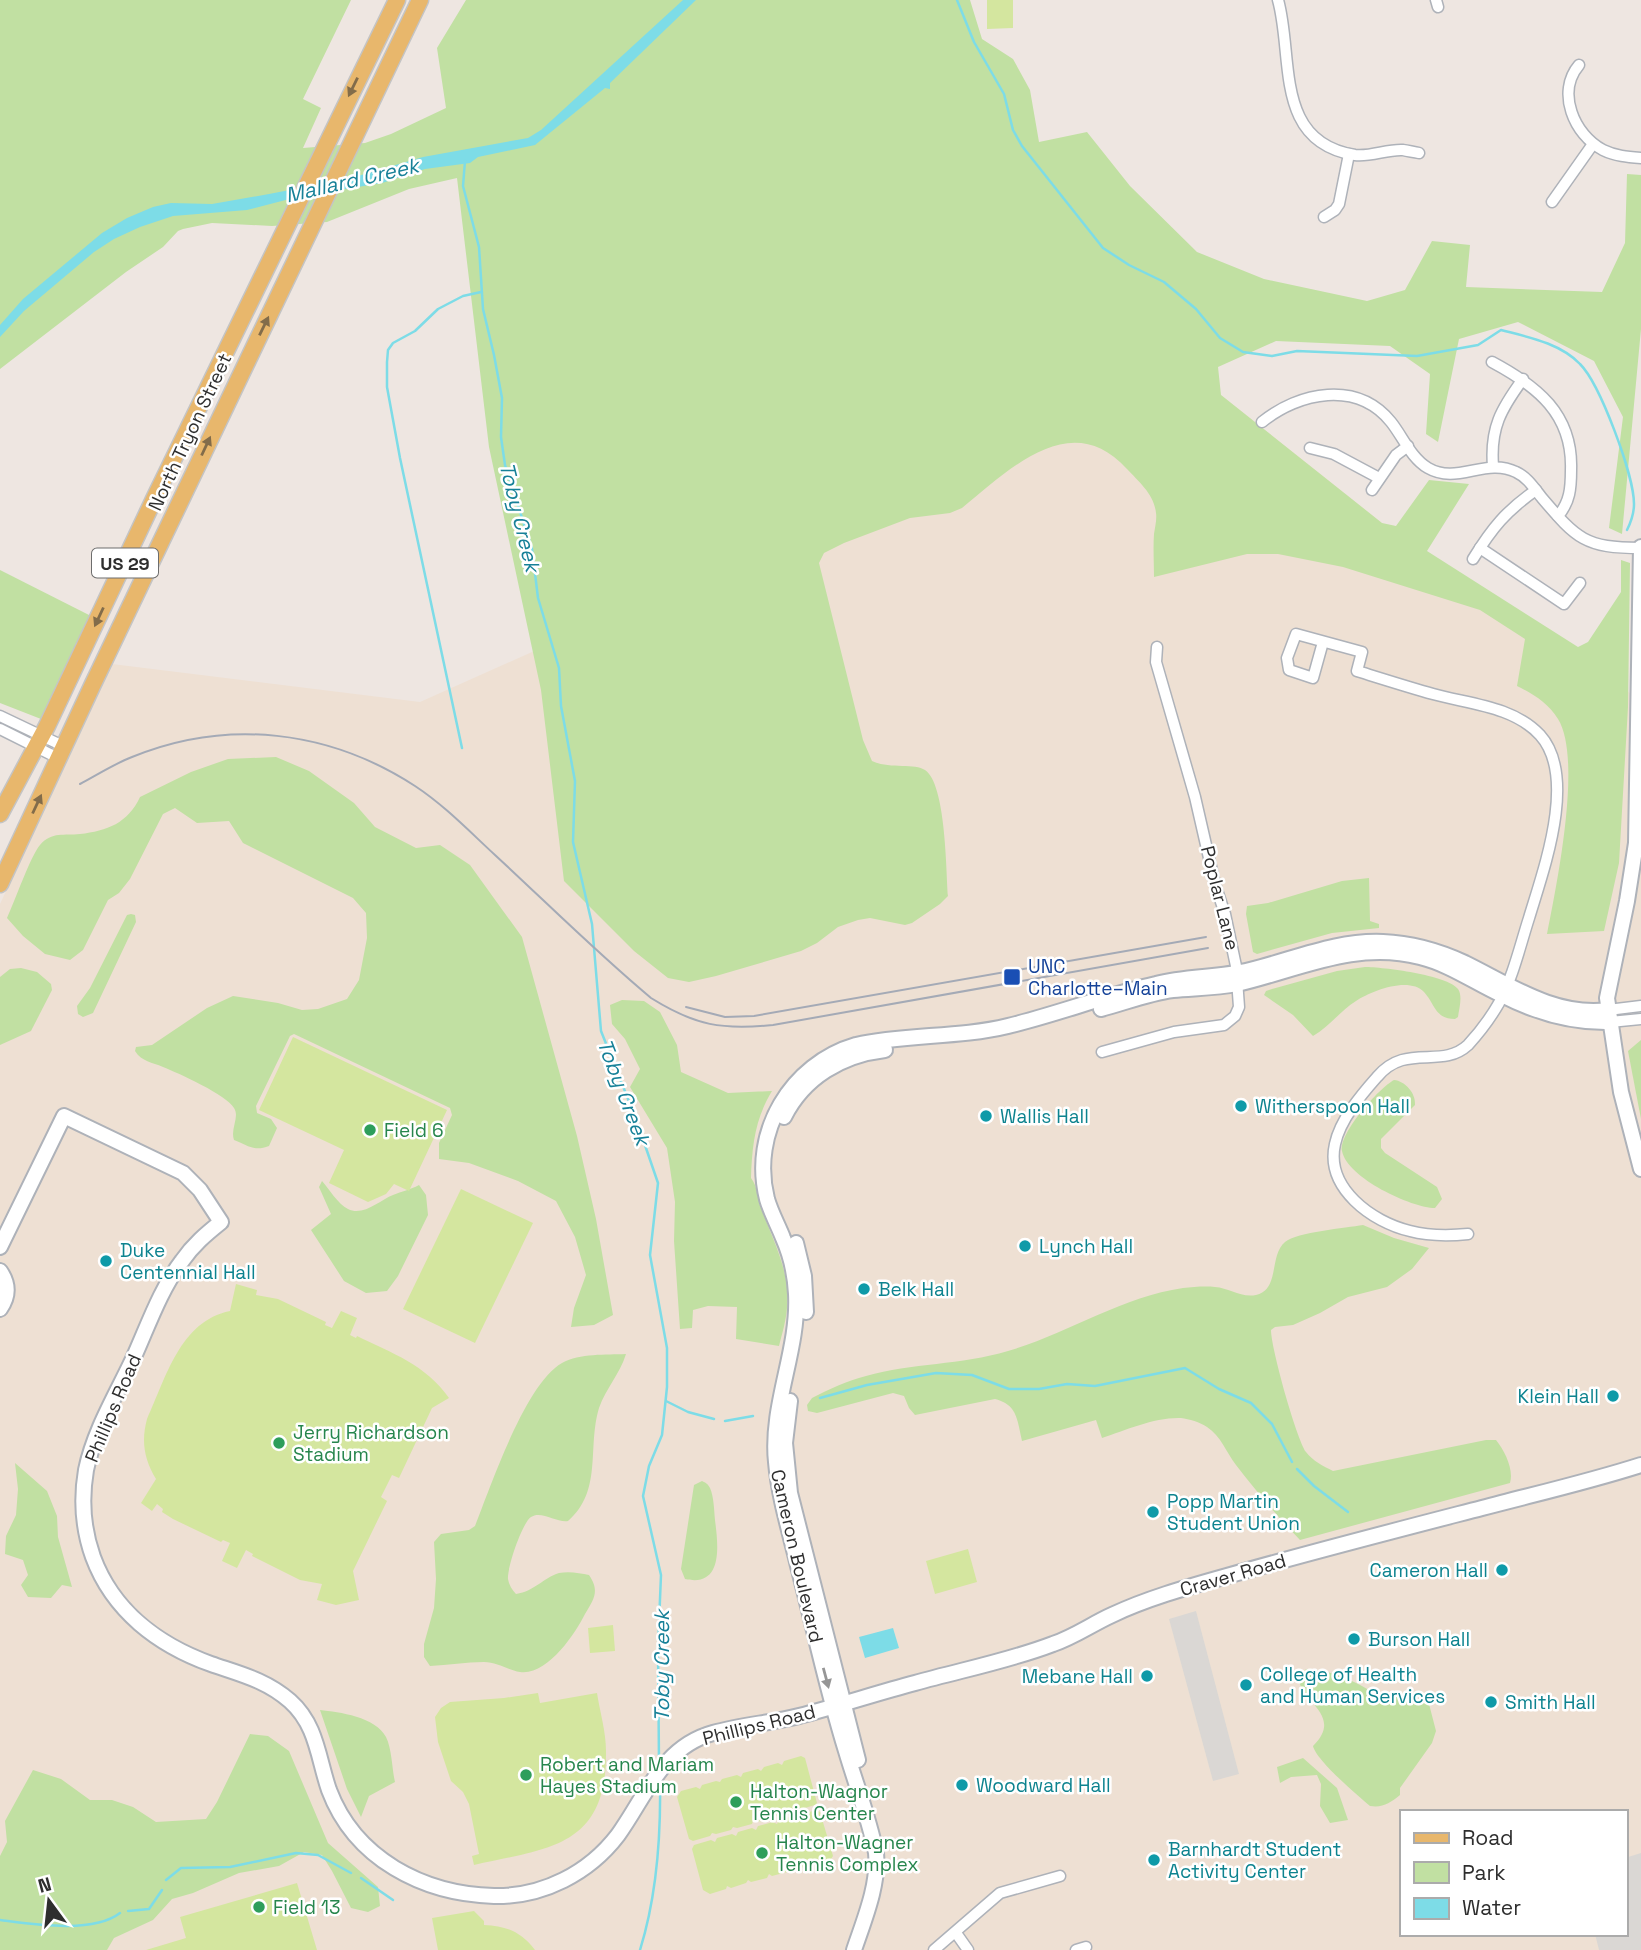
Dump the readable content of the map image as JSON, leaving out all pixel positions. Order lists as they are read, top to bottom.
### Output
{
  "streets": {
    "main road": ["North Tryon Street", "US 29"],
    "street": [
      "Poplar Lane",
      "Phillips Road",
      "Cameron Boulevard",
      "Craver Road"
    ]
  },
  "crossings": [
    ["Poplar Lane", "Cameron Boulevard"],
    ["Phillips Road", "Cameron Boulevard"],
    ["Phillips Road", "Craver Road"],
    ["Cameron Boulevard", "Craver Road"]
  ],
  "water": ["Mallard Creek", "Toby Creek"],
  "places": {
    "transit": ["UNC Charlotte–Main"],
    "other": [
      "Witherspoon Hall",
      "Wallis Hall",
      "Field 6",
      "Lynch Hall",
      "Duke Centennial Hall",
      "Belk Hall",
      "Klein Hall",
      "Jerry Richardson Stadium",
      "Popp Martin Student Union",
      "Cameron Hall",
      "Burson Hall",
      "Mebane Hall",
      "College of Health and Human Services",
      "Smith Hall",
      "Robert and Mariam Hayes Stadium",
      "Woodward Hall",
      "Halton-Wagnor Tennis Center",
      "Halton-Wagner Tennis Complex",
      "Barnhardt Student Activity Center",
      "Field 13"
    ]
  },
  "legend": ["Road", "Park", "Water"],
  "north": "top"
}
